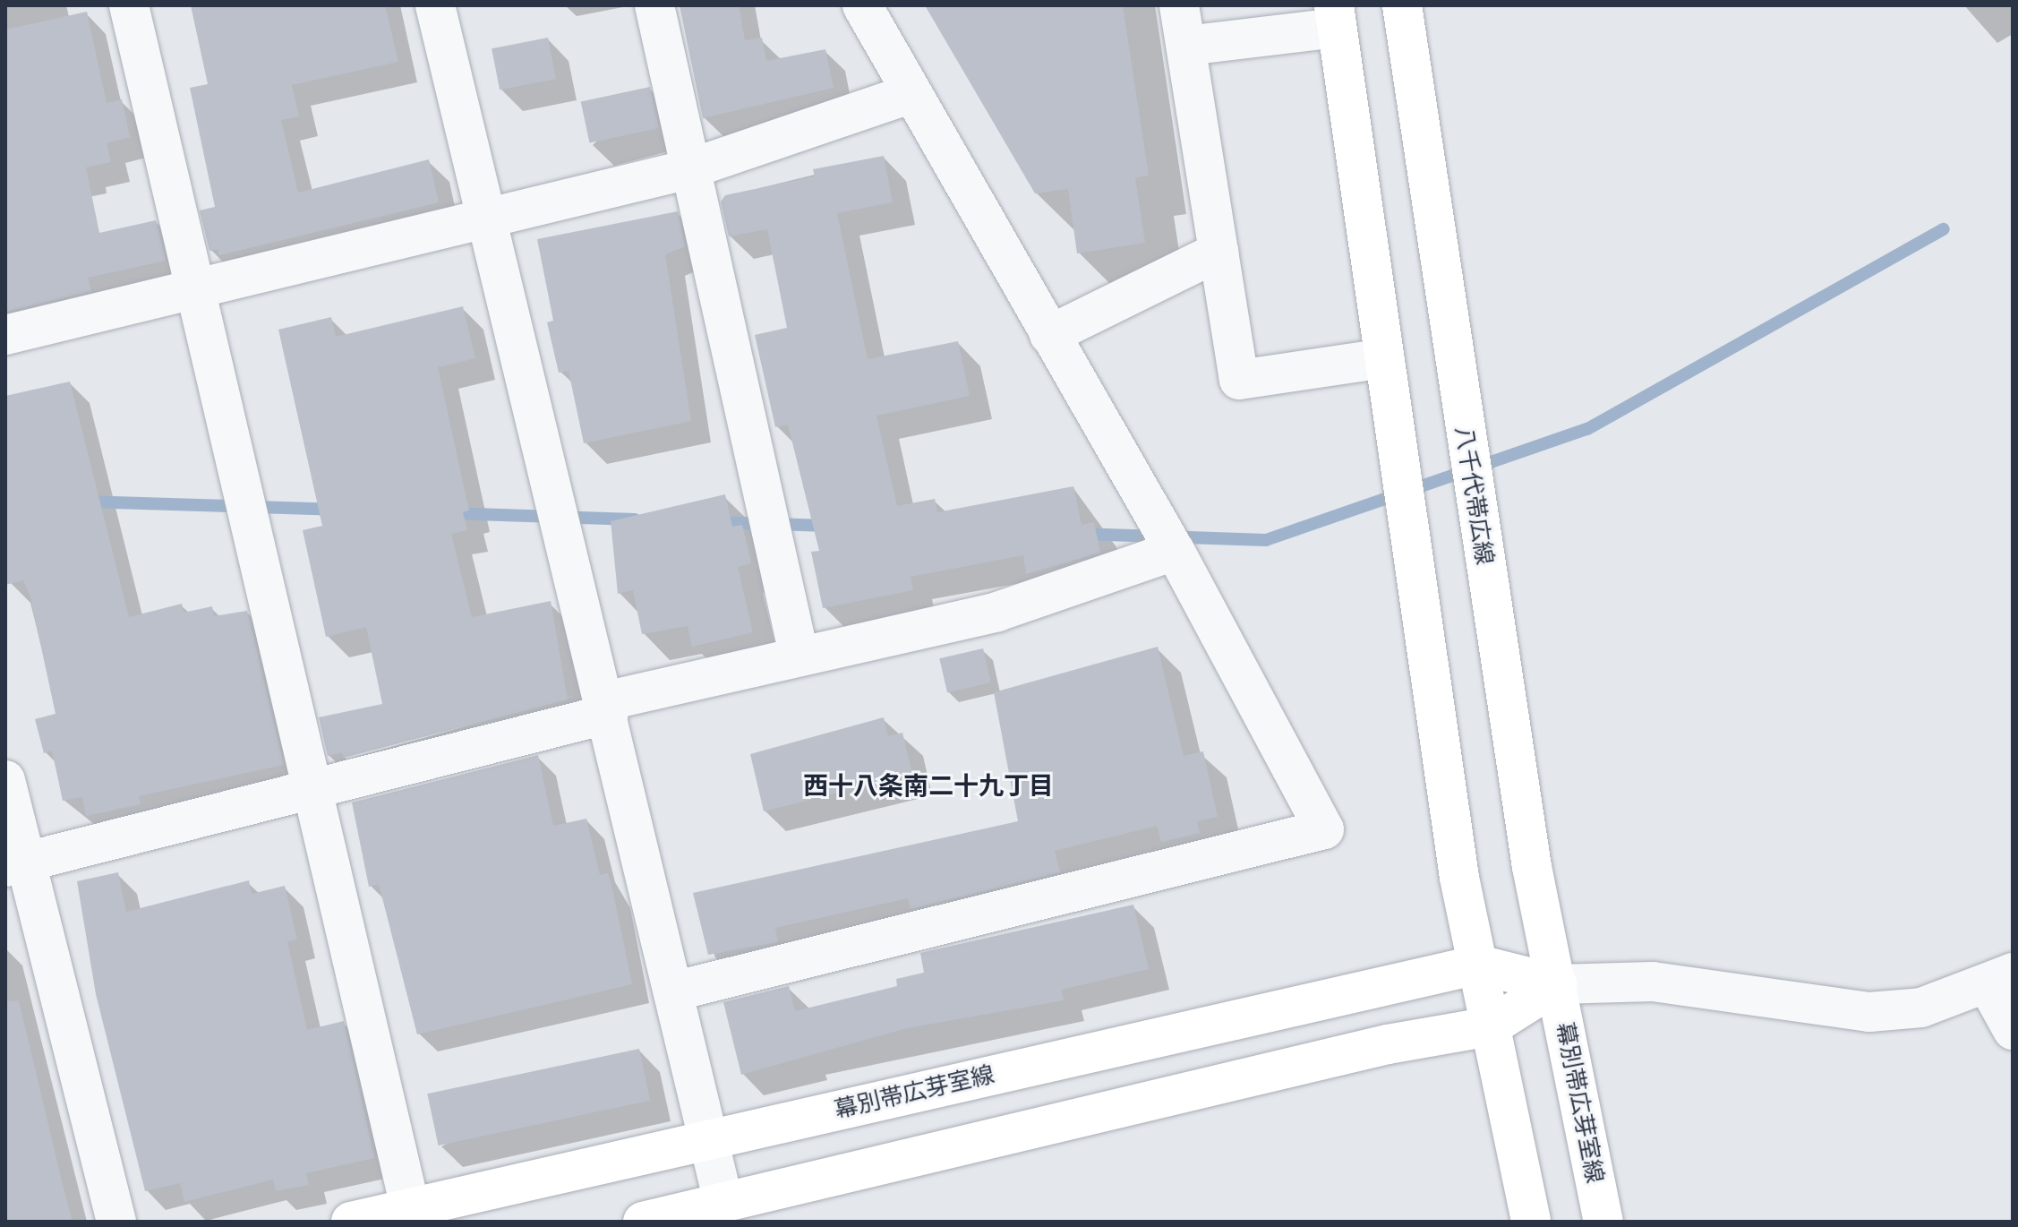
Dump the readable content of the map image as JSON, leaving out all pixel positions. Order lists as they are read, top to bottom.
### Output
{
  "streets": {
    "main road": ["八千代帯広線", "幕別帯広芽室線"]
  },
  "crossings": [
    ["八千代帯広線", "幕別帯広芽室線"]
  ],
  "districts": ["西十八条南二十九丁目"]
}
